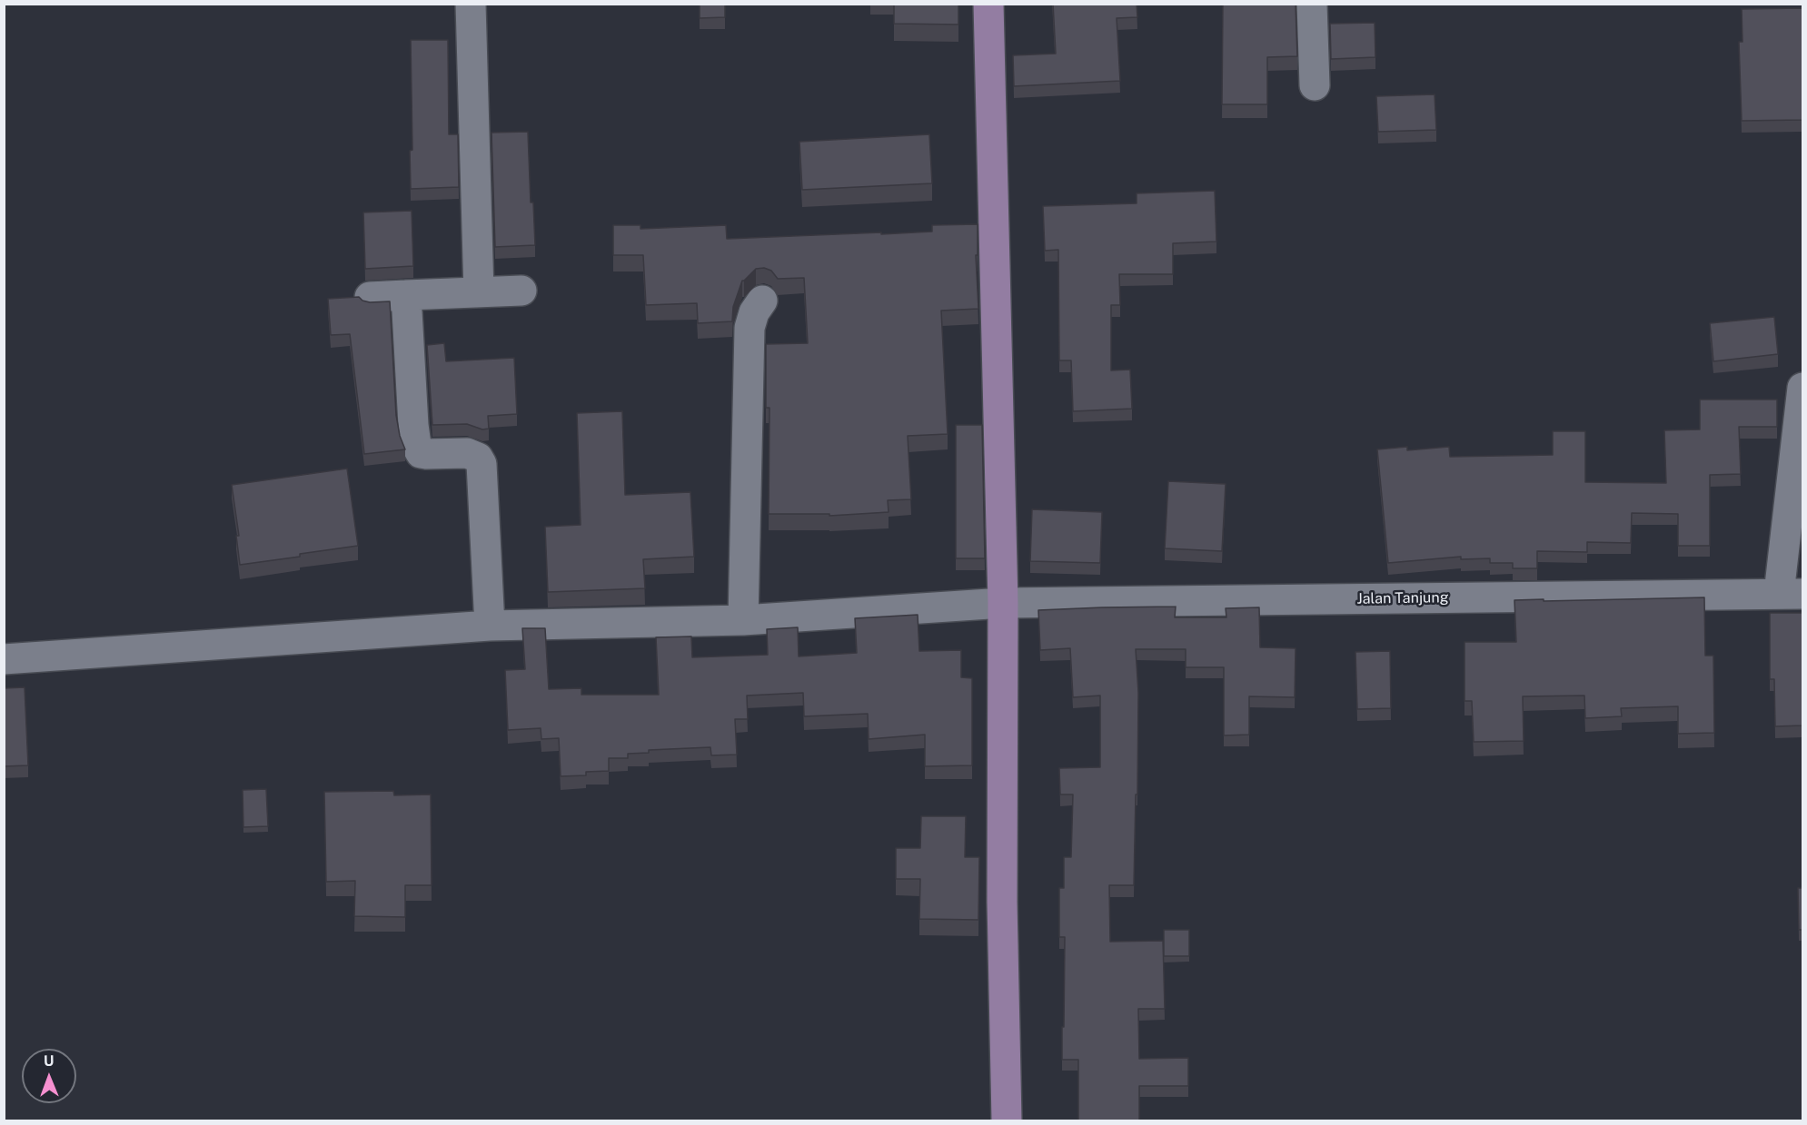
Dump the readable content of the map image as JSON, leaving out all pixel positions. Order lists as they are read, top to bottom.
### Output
{
  "streets": {
    "street": ["Jalan Tanjung"]
  },
  "north": "top"
}
